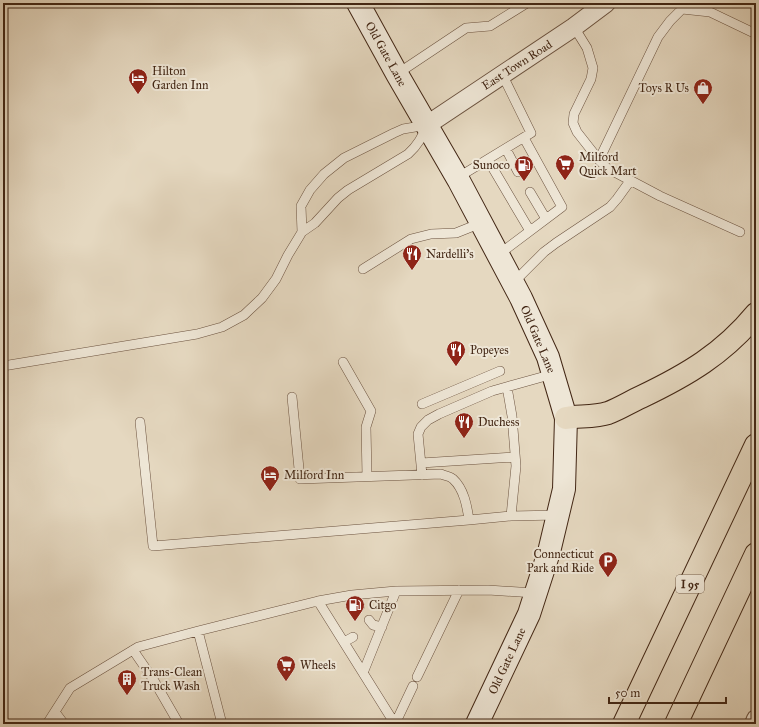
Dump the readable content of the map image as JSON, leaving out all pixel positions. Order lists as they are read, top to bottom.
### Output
{
  "streets": {
    "highway": ["I 95"],
    "main road": ["Old Gate Lane"],
    "street": ["East Town Road"]
  },
  "crossings": [
    ["Old Gate Lane", "East Town Road"]
  ],
  "places": {
    "hotel": ["Hilton Garden Inn", "Milford Inn"],
    "shop": ["Toys R Us"],
    "supermarket": ["Milford Quick Mart", "Wheels"],
    "fuel station": ["Sunoco", "Citgo"],
    "restaurant": ["Nardelli’s", "Popeyes", "Duchess"],
    "parking": ["Connecticut Park and Ride"],
    "building": ["Trans-Clean Truck Wash"]
  },
  "scale_bar": "50 m"
}
